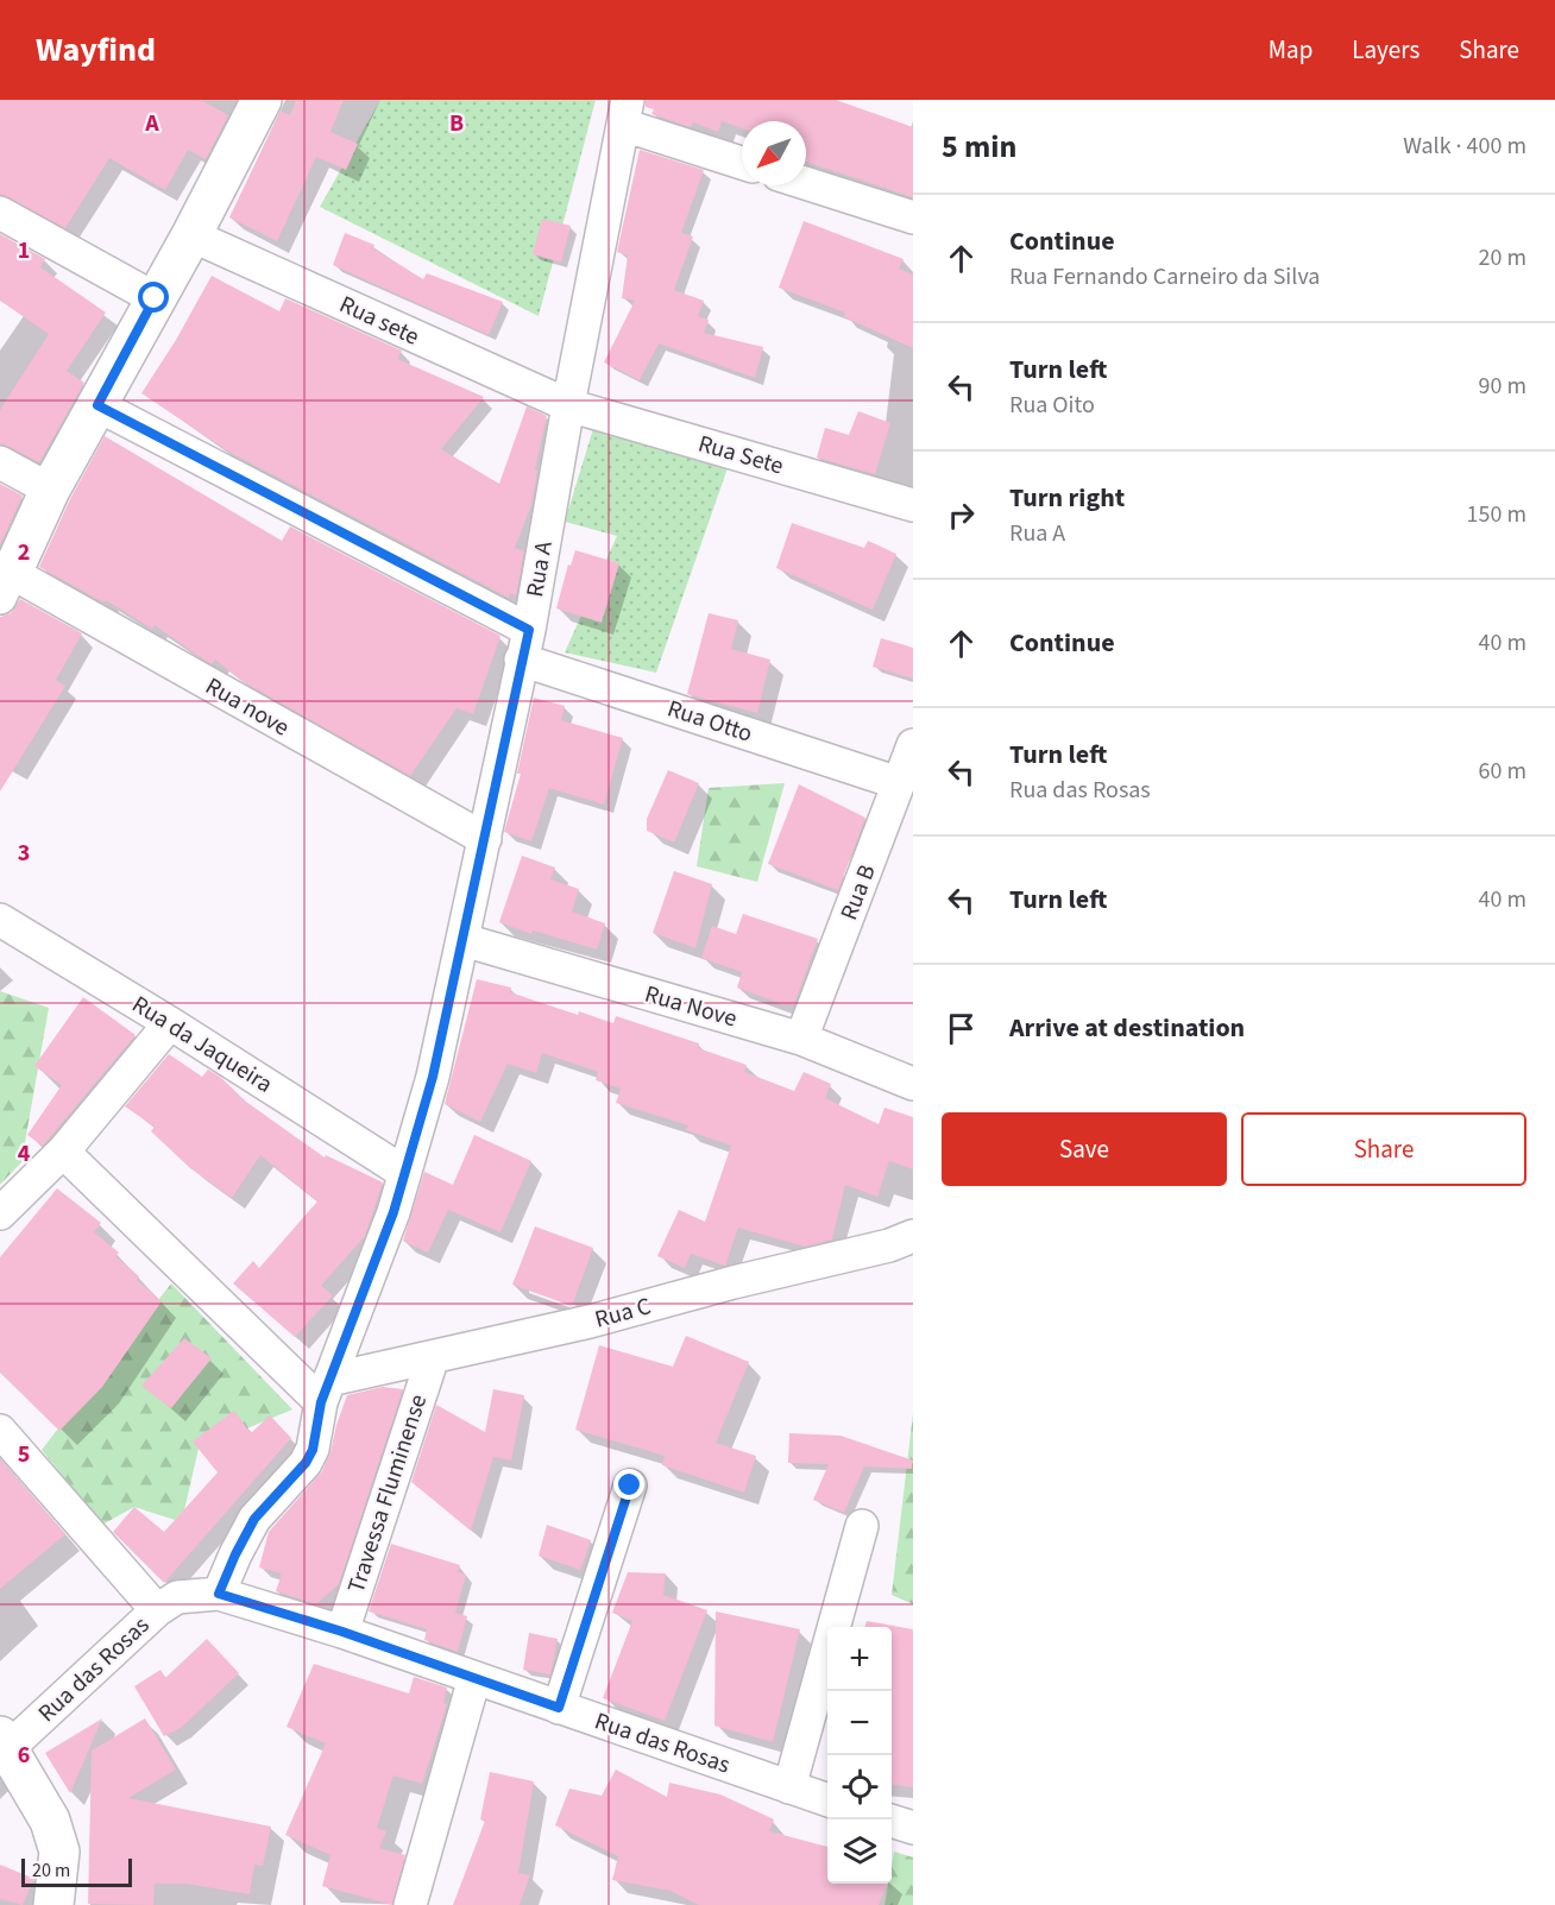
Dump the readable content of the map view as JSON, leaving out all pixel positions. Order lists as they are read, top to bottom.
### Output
{
  "streets": {
    "street": [
      "Rua sete",
      "Rua Sete",
      "Rua A",
      "Rua nove",
      "Rua Otto",
      "Rua B",
      "Rua Nove",
      "Rua da Jaqueira",
      "Rua C",
      "Travessa Fluminense",
      "Rua das Rosas"
    ]
  },
  "crossings": [
    ["Rua sete", "Rua Sete"],
    ["Rua sete", "Rua A"],
    ["Rua Sete", "Rua A"],
    ["Rua A", "Rua nove"],
    ["Rua A", "Rua Otto"],
    ["Rua A", "Rua Nove"],
    ["Rua A", "Rua da Jaqueira"],
    ["Rua A", "Rua C"],
    ["Rua A", "Rua das Rosas"],
    ["Rua Otto", "Rua B"],
    ["Rua B", "Rua Nove"],
    ["Rua C", "Travessa Fluminense"],
    ["Travessa Fluminense", "Rua das Rosas"]
  ],
  "scale_bar": "20 m",
  "north": "bottom left",
  "page": {
    "header": "Wayfind",
    "nav": ["Map", "Layers", "Share"],
    "heading": ["5 min", "Walk · 400 m"],
    "list": [
      ["Continue", "Rua Fernando Carneiro da Silva", "20 m"],
      ["Turn left", "Rua Oito", "90 m"],
      ["Turn right", "Rua A", "150 m"],
      ["Continue", "40 m"],
      ["Turn left", "Rua das Rosas", "60 m"],
      ["Turn left", "40 m"],
      "Arrive at destination"
    ],
    "buttons": ["Save", "Share"],
    "map_buttons": ["+", "−"],
    "scale": "20 m"
  },
  "grid": {
    "columns": ["A", "B"],
    "rows": [
      "1",
      "2",
      "3",
      "4",
      "5",
      "6"
    ]
  }
}
